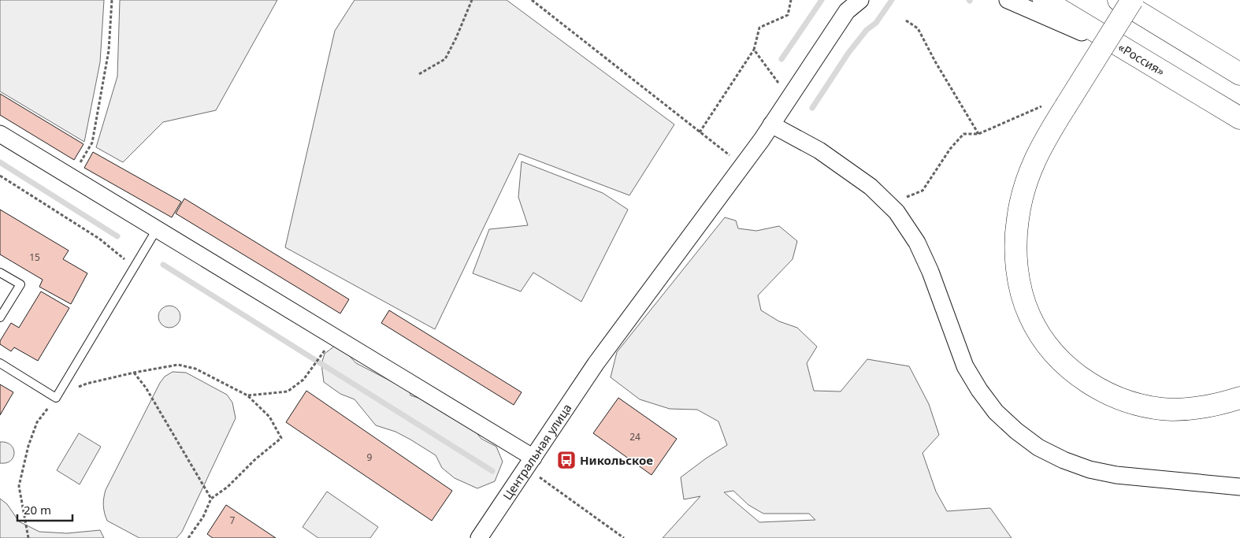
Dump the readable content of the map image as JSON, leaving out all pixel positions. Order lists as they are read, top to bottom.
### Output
{
  "streets": {
    "main road": ["«Россия»"],
    "street": ["Центральная улица"]
  },
  "places": {
    "bus stop": ["Никольское"]
  },
  "house_numbers": [
    "15",
    "24",
    "9",
    "7"
  ],
  "scale_bar": "20 m"
}
